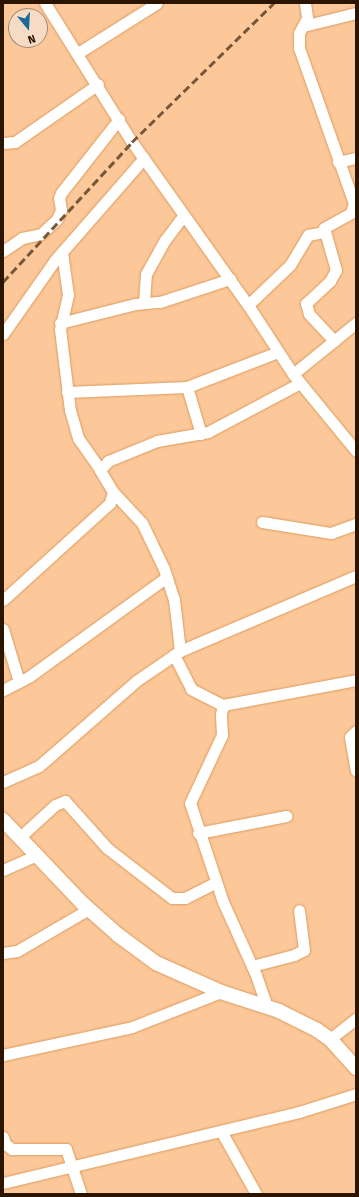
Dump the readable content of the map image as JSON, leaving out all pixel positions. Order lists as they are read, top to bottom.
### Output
{
  "north": "bottom"
}
